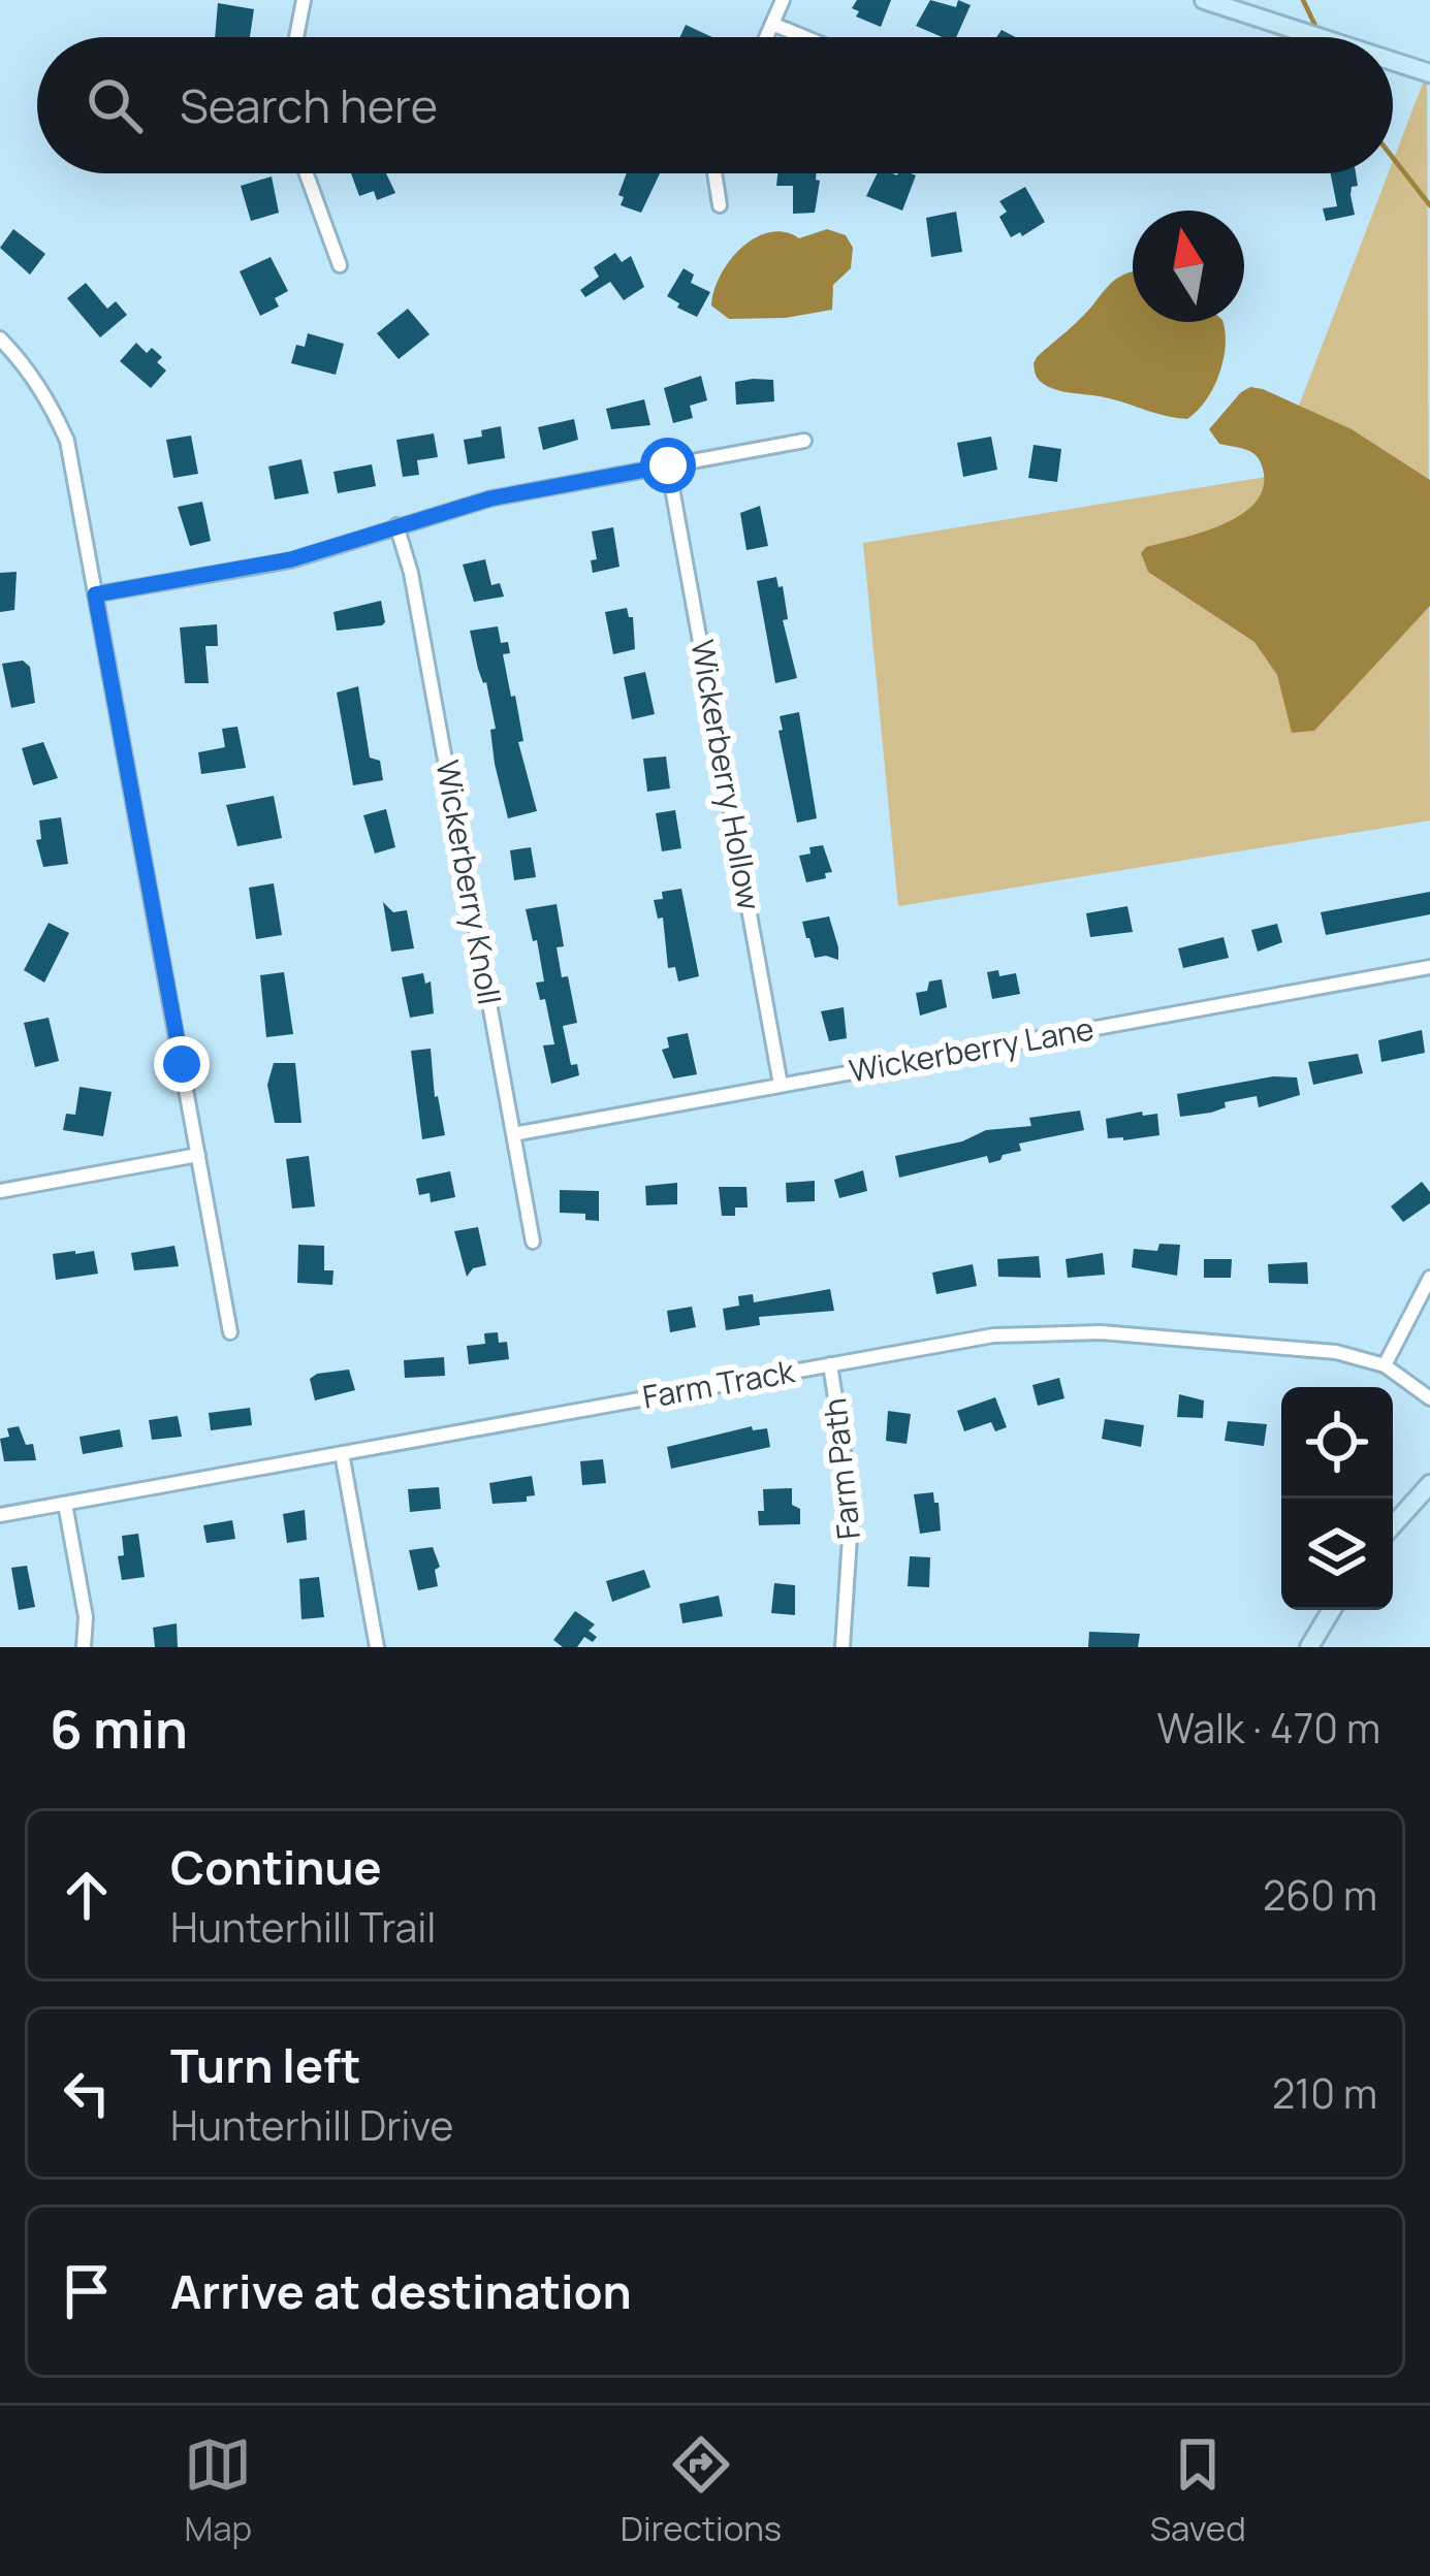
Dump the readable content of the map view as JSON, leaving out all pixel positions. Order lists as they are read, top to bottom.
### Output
{
  "streets": {
    "street": [
      "Wickerberry Hollow",
      "Wickerberry Knoll",
      "Wickerberry Lane",
      "Farm Track",
      "Farm Path"
    ]
  },
  "crossings": [
    ["Wickerberry Hollow", "Wickerberry Lane"],
    ["Wickerberry Knoll", "Wickerberry Lane"],
    ["Farm Track", "Farm Path"]
  ],
  "north": "top",
  "page": {
    "search": "Search here",
    "heading": ["6 min", "Walk · 470 m"],
    "list": [
      ["Continue", "Hunterhill Trail", "260 m"],
      ["Turn left", "Hunterhill Drive", "210 m"],
      "Arrive at destination"
    ],
    "nav": ["Map", "Directions", "Saved"]
  }
}
